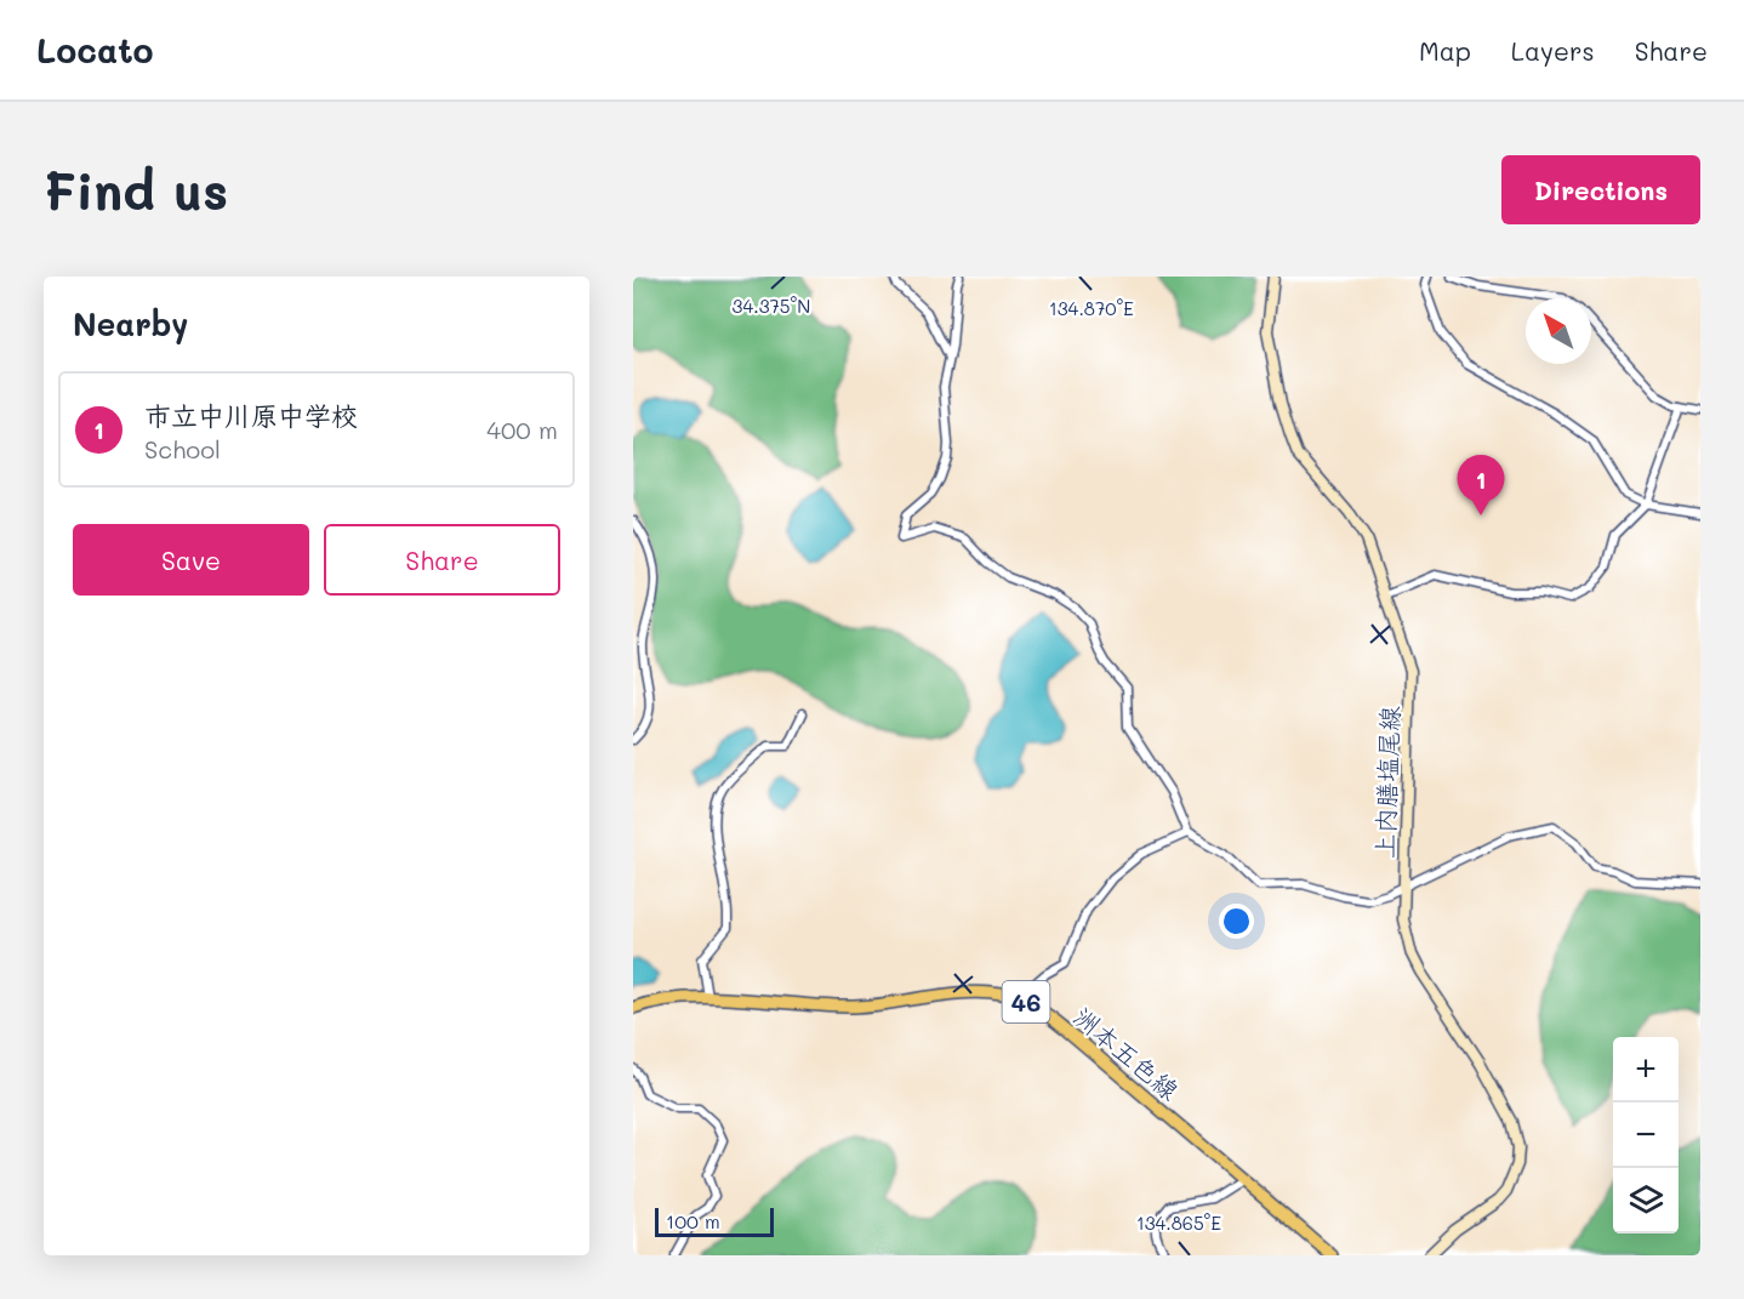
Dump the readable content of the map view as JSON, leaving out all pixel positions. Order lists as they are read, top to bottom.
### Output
{
  "streets": {
    "main road": ["上内膳塩尾線", "46", "洲本五色線"]
  },
  "scale_bar": "100 m",
  "north": "top left",
  "page": {
    "header": "Locato",
    "nav": ["Map", "Layers", "Share"],
    "buttons": [
      "Directions",
      ["Save", "Share"]
    ],
    "title": "Find us",
    "heading": "Nearby",
    "list": [
      {
        "mark": "1",
        "name": "市立中川原中学校",
        "note": "School",
        "value": "400 m"
      }
    ],
    "pins": "1",
    "map_buttons": ["+", "−"],
    "scale": "100 m"
  },
  "coordinates": ["34.375°N", "134.870°E", "134.865°E"]
}
